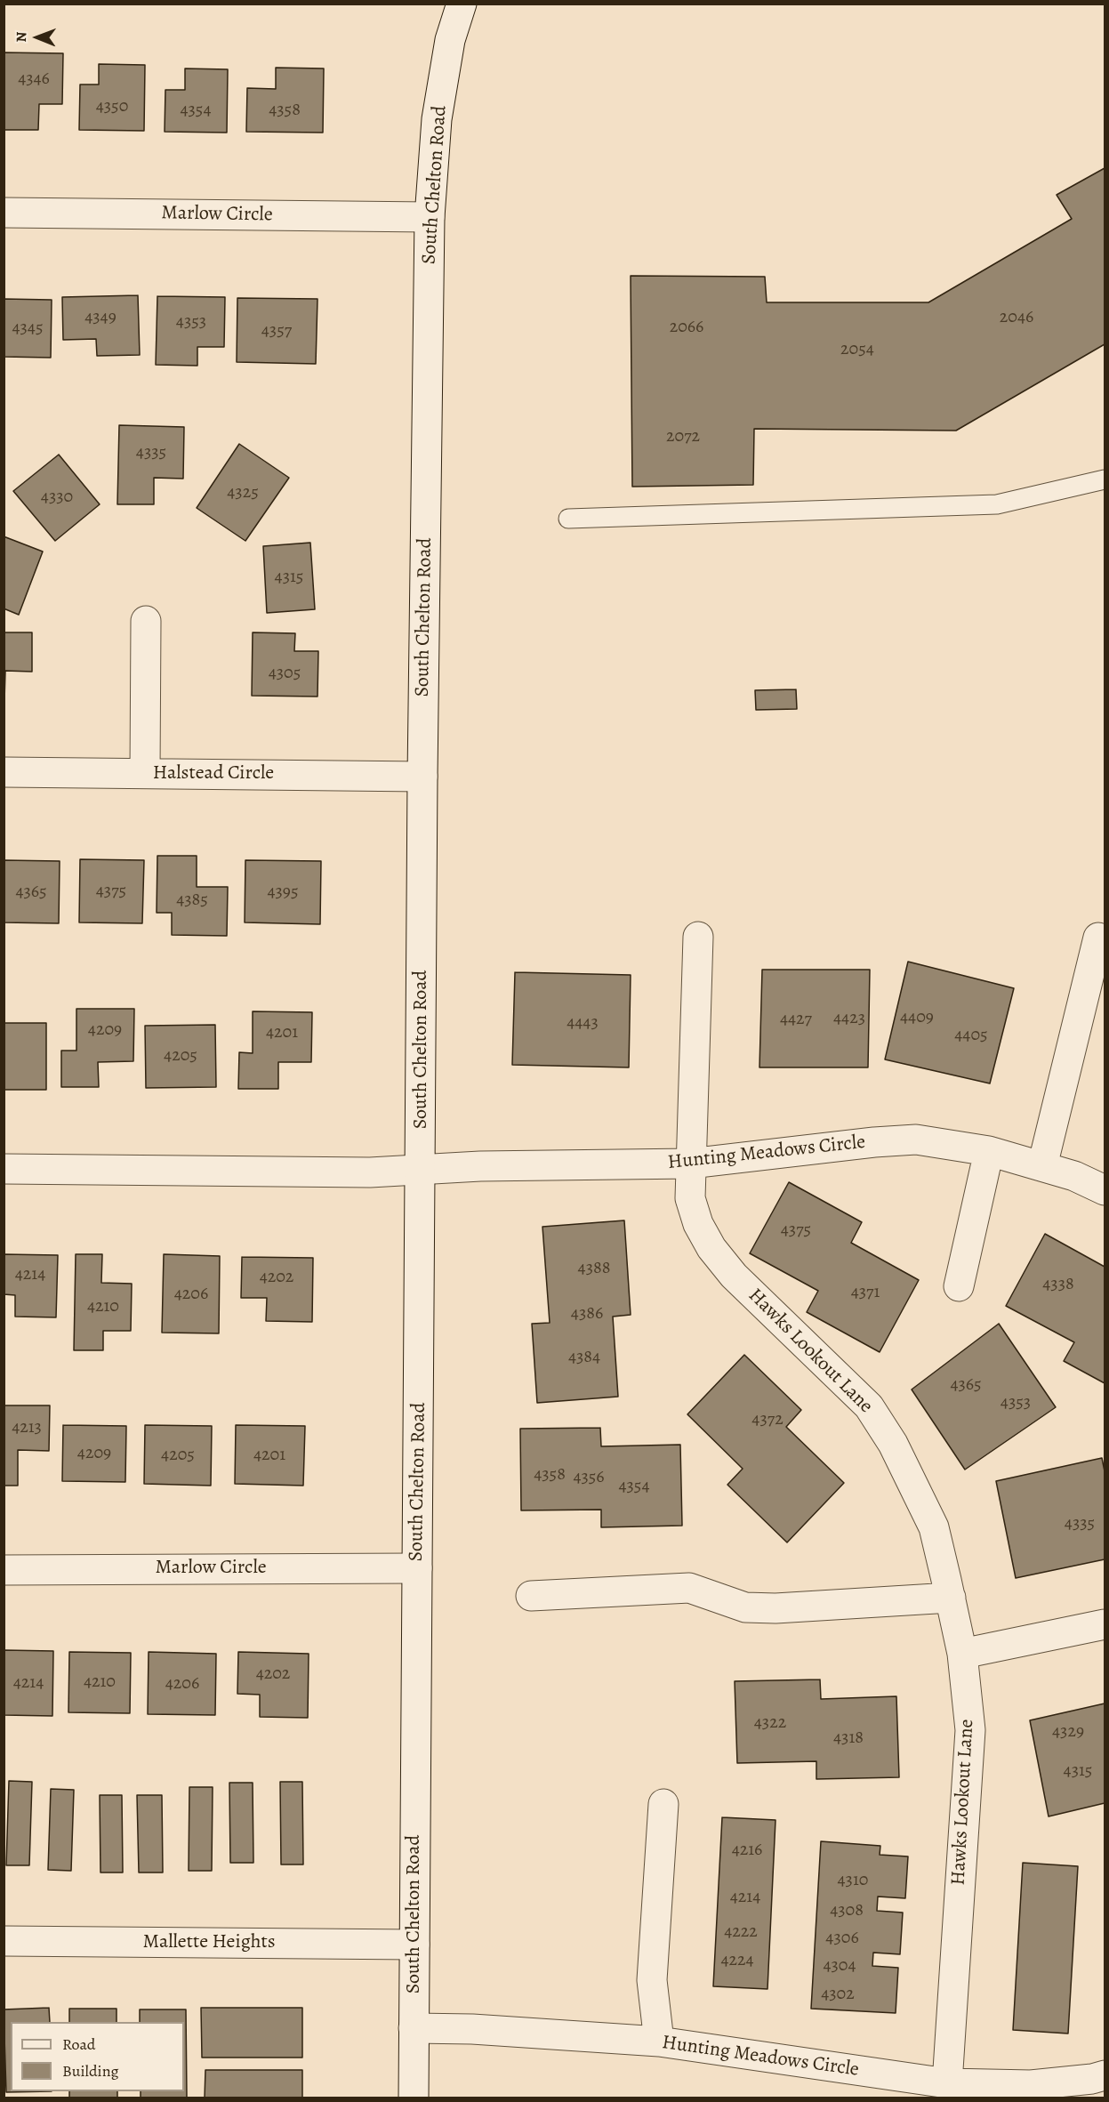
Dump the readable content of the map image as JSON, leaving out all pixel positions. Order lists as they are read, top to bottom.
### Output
{
  "streets": {
    "street": [
      "South Chelton Road",
      "Marlow Circle",
      "Halstead Circle",
      "Hunting Meadows Circle",
      "Hawks Lookout Lane",
      "Mallette Heights"
    ]
  },
  "crossings": [
    ["South Chelton Road", "Marlow Circle"],
    ["South Chelton Road", "Halstead Circle"],
    ["South Chelton Road", "Hunting Meadows Circle"],
    ["South Chelton Road", "Mallette Heights"],
    ["Hunting Meadows Circle", "Hawks Lookout Lane"]
  ],
  "house_numbers": [
    "4346",
    "4350",
    "4354",
    "4358",
    "4349",
    "2046",
    "4353",
    "2066",
    "4345",
    "4357",
    "2054",
    "2072",
    "4335",
    "4325",
    "4330",
    "4315",
    "4305",
    "4375",
    "4365",
    "4395",
    "4385",
    "4409",
    "4423",
    "4427",
    "4443",
    "4209",
    "4201",
    "4405",
    "4205",
    "4375",
    "4388",
    "4214",
    "4202",
    "4338",
    "4371",
    "4206",
    "4210",
    "4386",
    "4384",
    "4365",
    "4353",
    "4372",
    "4213",
    "4209",
    "4205",
    "4201",
    "4358",
    "4356",
    "4354",
    "4335",
    "4202",
    "4210",
    "4214",
    "4206",
    "4322",
    "4329",
    "4318",
    "4315",
    "4216",
    "4310",
    "4214",
    "4308",
    "4222",
    "4306",
    "4224",
    "4304",
    "4302"
  ],
  "legend": ["Road", "Building"],
  "north": "left"
}
